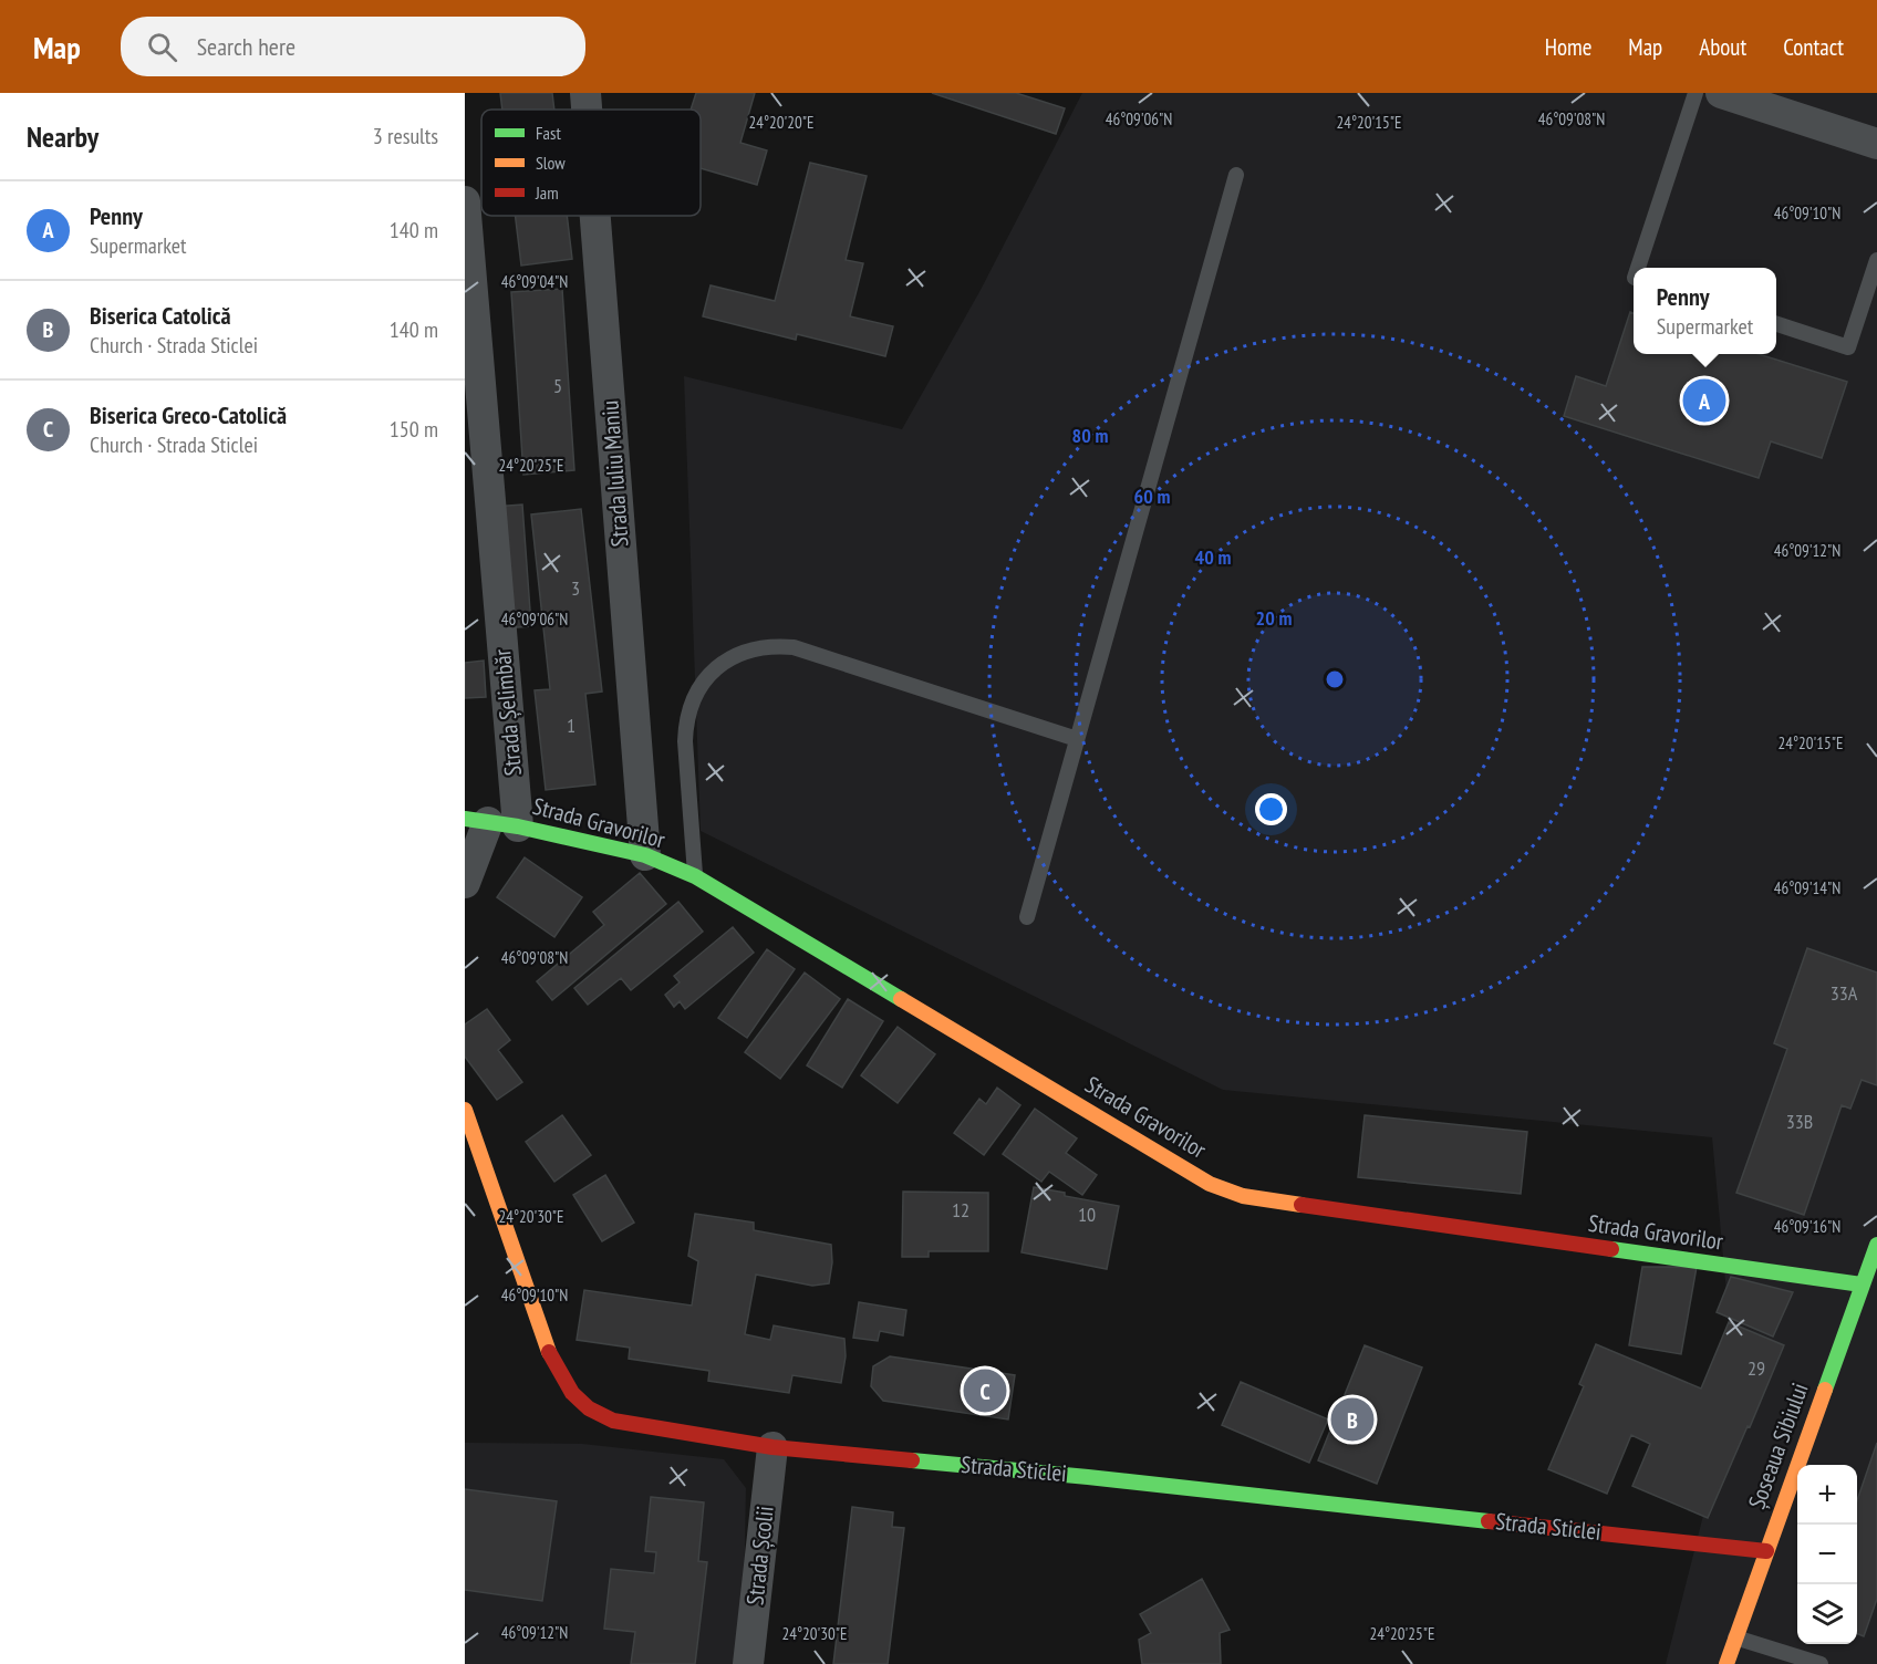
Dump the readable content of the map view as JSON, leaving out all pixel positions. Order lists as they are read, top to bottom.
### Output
{
  "streets": {
    "street": [
      "Strada Iuliu Maniu",
      "Strada Șelimbăr",
      "Strada Gravorilor",
      "Șoseaua Sibiului",
      "Strada Sticlei",
      "Strada Școlii"
    ]
  },
  "crossings": [
    ["Strada Iuliu Maniu", "Strada Gravorilor"],
    ["Strada Șelimbăr", "Strada Gravorilor"],
    ["Strada Gravorilor", "Șoseaua Sibiului"],
    ["Șoseaua Sibiului", "Strada Sticlei"],
    ["Strada Sticlei", "Strada Școlii"]
  ],
  "house_numbers": [
    "5",
    "3",
    "1",
    "33A",
    "33B",
    "12",
    "10",
    "29"
  ],
  "legend": ["Fast", "Slow", "Jam"],
  "page": {
    "header": "Map",
    "search": "Search here",
    "nav": [
      "Home",
      "Map",
      "About",
      "Contact"
    ],
    "heading": ["Nearby", "3 results"],
    "list": [
      {
        "mark": "A",
        "name": "Penny",
        "note": "Supermarket",
        "value": "140 m"
      },
      {
        "mark": "B",
        "name": "Biserica Catolică",
        "note": "Church · Strada Sticlei",
        "value": "140 m"
      },
      {
        "mark": "C",
        "name": "Biserica Greco-Catolică",
        "note": "Church · Strada Sticlei",
        "value": "150 m"
      }
    ],
    "popup": ["Penny", "Supermarket"],
    "pins": ["A", "C", "B"],
    "map_buttons": ["+", "−"]
  },
  "coordinates": [
    "46°09'06\"N",
    "46°09'08\"N",
    "24°20'20\"E",
    "24°20'15\"E",
    "46°09'10\"N",
    "46°09'04\"N",
    "24°20'25\"E",
    "46°09'12\"N",
    "46°09'14\"N",
    "24°20'30\"E",
    "46°09'16\"N"
  ],
  "rings": [
    "80 m",
    "60 m",
    "40 m",
    "20 m"
  ]
}
